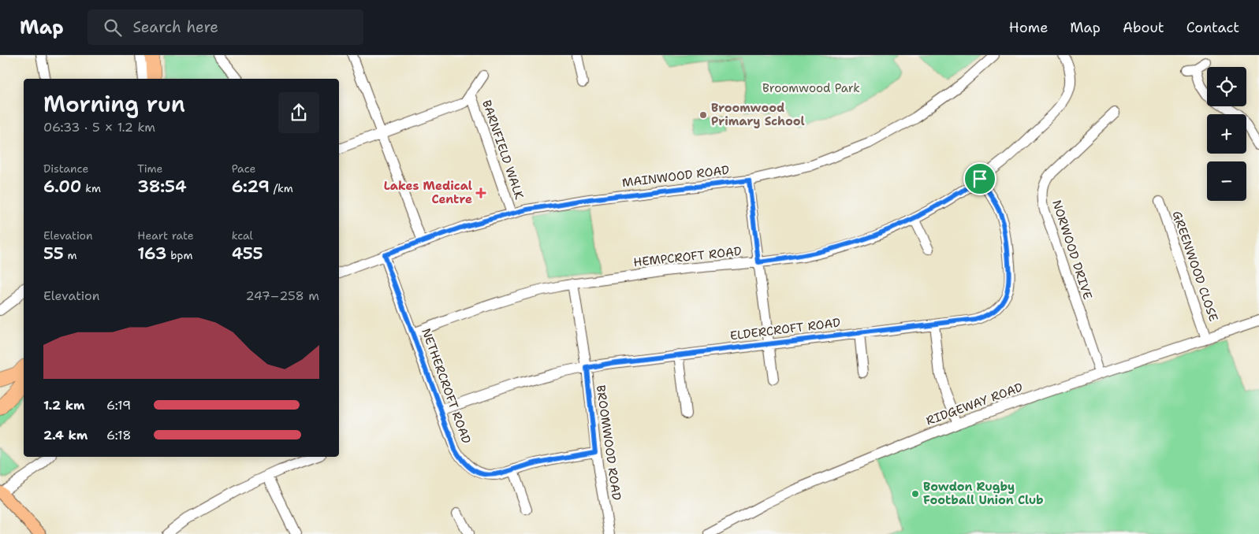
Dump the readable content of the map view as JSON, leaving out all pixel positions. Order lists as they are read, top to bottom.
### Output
{
  "streets": {
    "street": [
      "BARNFIELD WALK",
      "MAINWOOD ROAD",
      "NORWOOD DRIVE",
      "HEMPCROFT ROAD",
      "GREENWOOD CLOSE",
      "ELDERCROFT ROAD",
      "NETHERCROFT ROAD",
      "RIDGEWAY ROAD",
      "BROOMWOOD ROAD"
    ]
  },
  "crossings": [
    ["BARNFIELD WALK", "MAINWOOD ROAD"],
    ["MAINWOOD ROAD", "NETHERCROFT ROAD"],
    ["NORWOOD DRIVE", "RIDGEWAY ROAD"],
    ["HEMPCROFT ROAD", "ELDERCROFT ROAD"],
    ["HEMPCROFT ROAD", "NETHERCROFT ROAD"],
    ["HEMPCROFT ROAD", "BROOMWOOD ROAD"],
    ["GREENWOOD CLOSE", "RIDGEWAY ROAD"],
    ["ELDERCROFT ROAD", "NETHERCROFT ROAD"],
    ["ELDERCROFT ROAD", "BROOMWOOD ROAD"],
    ["NETHERCROFT ROAD", "BROOMWOOD ROAD"]
  ],
  "parks": ["Broomwood Park"],
  "places": {
    "other": ["Broomwood Primary School", "Bowdon Rugby Football Union Club"],
    "health": ["Lakes Medical Centre"]
  },
  "page": {
    "header": "Map",
    "search": "Search here",
    "nav": [
      "Home",
      "Map",
      "About",
      "Contact"
    ],
    "map_buttons": ["+", "−"],
    "heading": ["Morning run", "06:33 · 5 × 1.2 km"],
    "stats": [
      ["Distance", "6.00 km"],
      ["Time", "38:54"],
      ["Pace", "6:29 /km"],
      ["Elevation", "55 m"],
      ["Heart rate", "163 bpm"],
      ["kcal", "455"]
    ],
    "chart": ["Elevation", "247–258 m"],
    "list": [
      {
        "name": "1.2 km",
        "note": "6:19"
      },
      {
        "name": "2.4 km",
        "note": "6:18"
      }
    ]
  }
}
